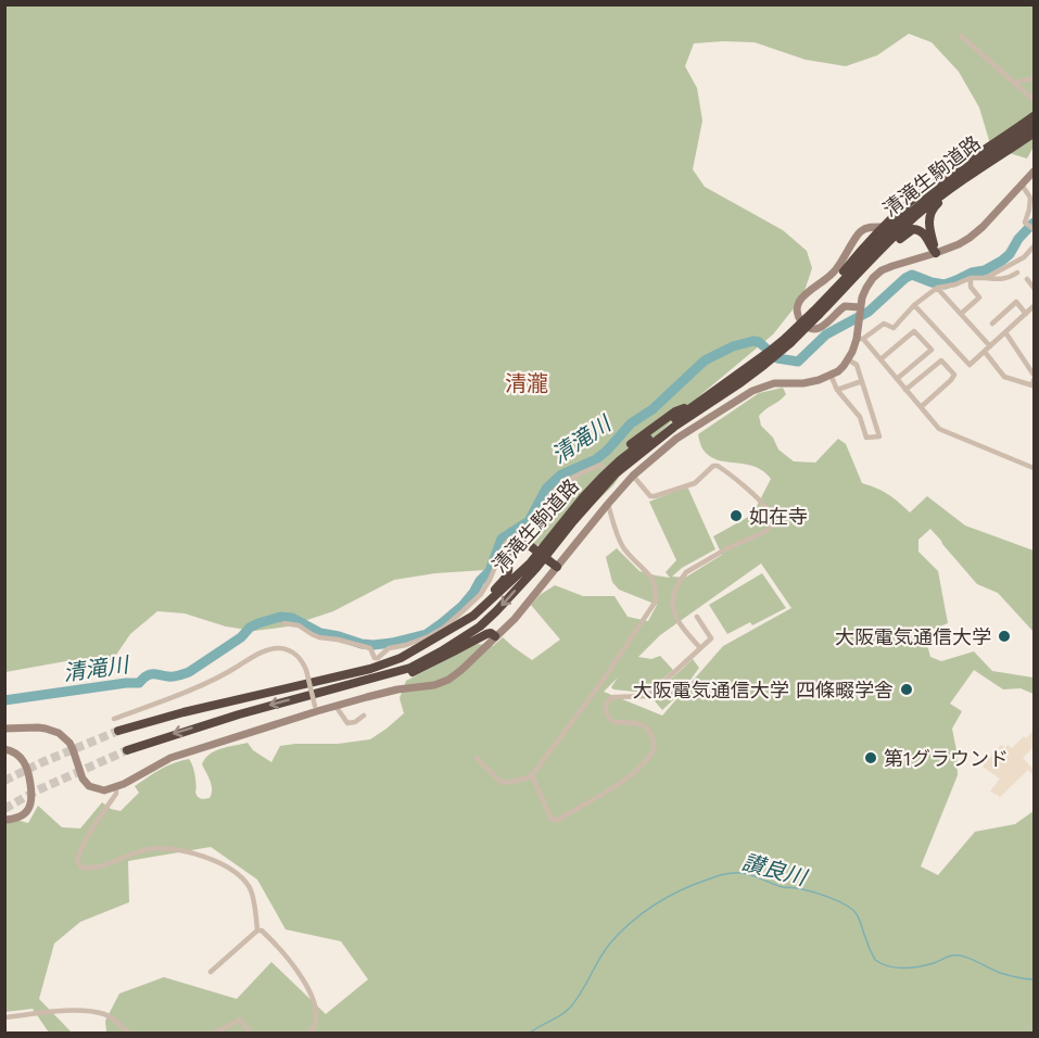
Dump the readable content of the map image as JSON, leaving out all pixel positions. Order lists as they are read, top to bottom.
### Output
{
  "streets": {
    "highway": ["清滝生駒道路"]
  },
  "districts": ["清瀧"],
  "water": ["清滝川", "讃良川"],
  "places": [
    "如在寺",
    "大阪電気通信大学",
    "大阪電気通信大学 四條畷学舎",
    "第1グラウンド"
  ]
}
